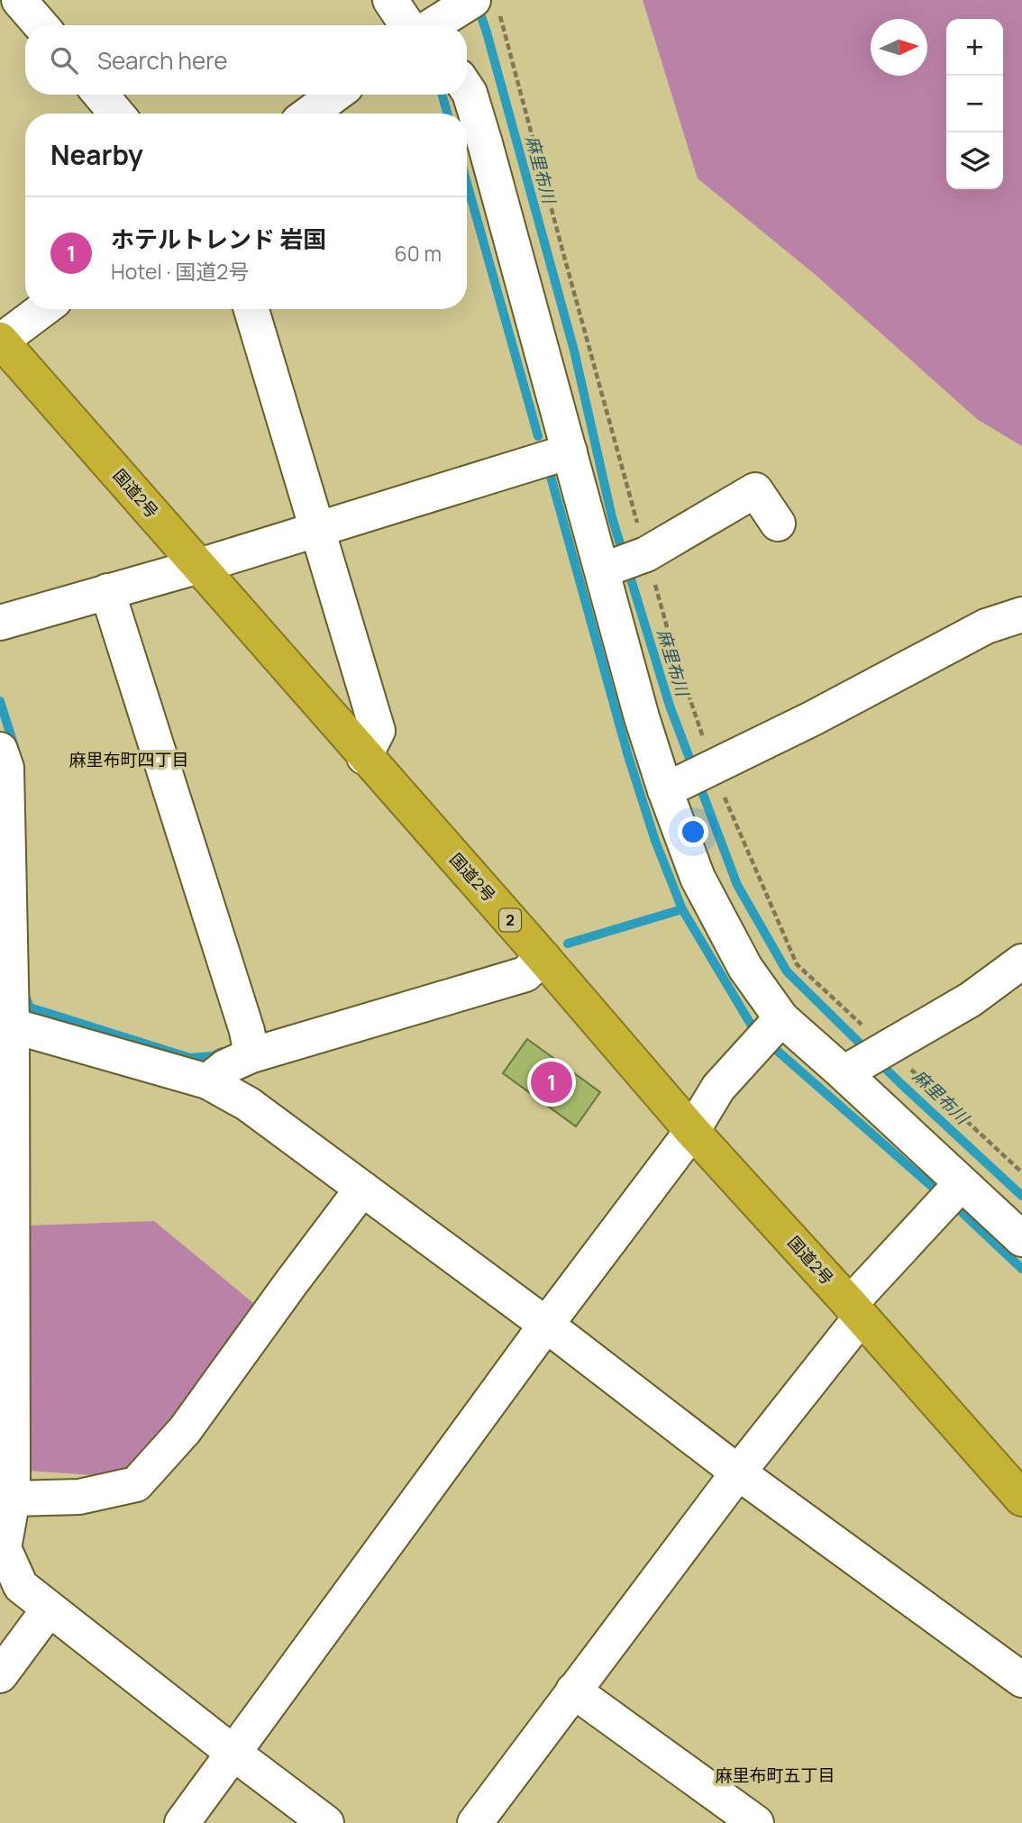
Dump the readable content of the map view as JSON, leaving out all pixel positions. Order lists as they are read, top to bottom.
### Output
{
  "streets": {
    "highway": ["国道2号", "2"]
  },
  "districts": ["麻里布町四丁目", "麻里布町五丁目"],
  "water": ["麻里布川"],
  "north": "right",
  "page": {
    "map_buttons": ["+", "−"],
    "search": "Search here",
    "heading": "Nearby",
    "list": [
      {
        "mark": "1",
        "name": "ホテルトレンド 岩国",
        "note": "Hotel · 国道2号",
        "value": "60 m"
      }
    ],
    "pins": "1"
  }
}
